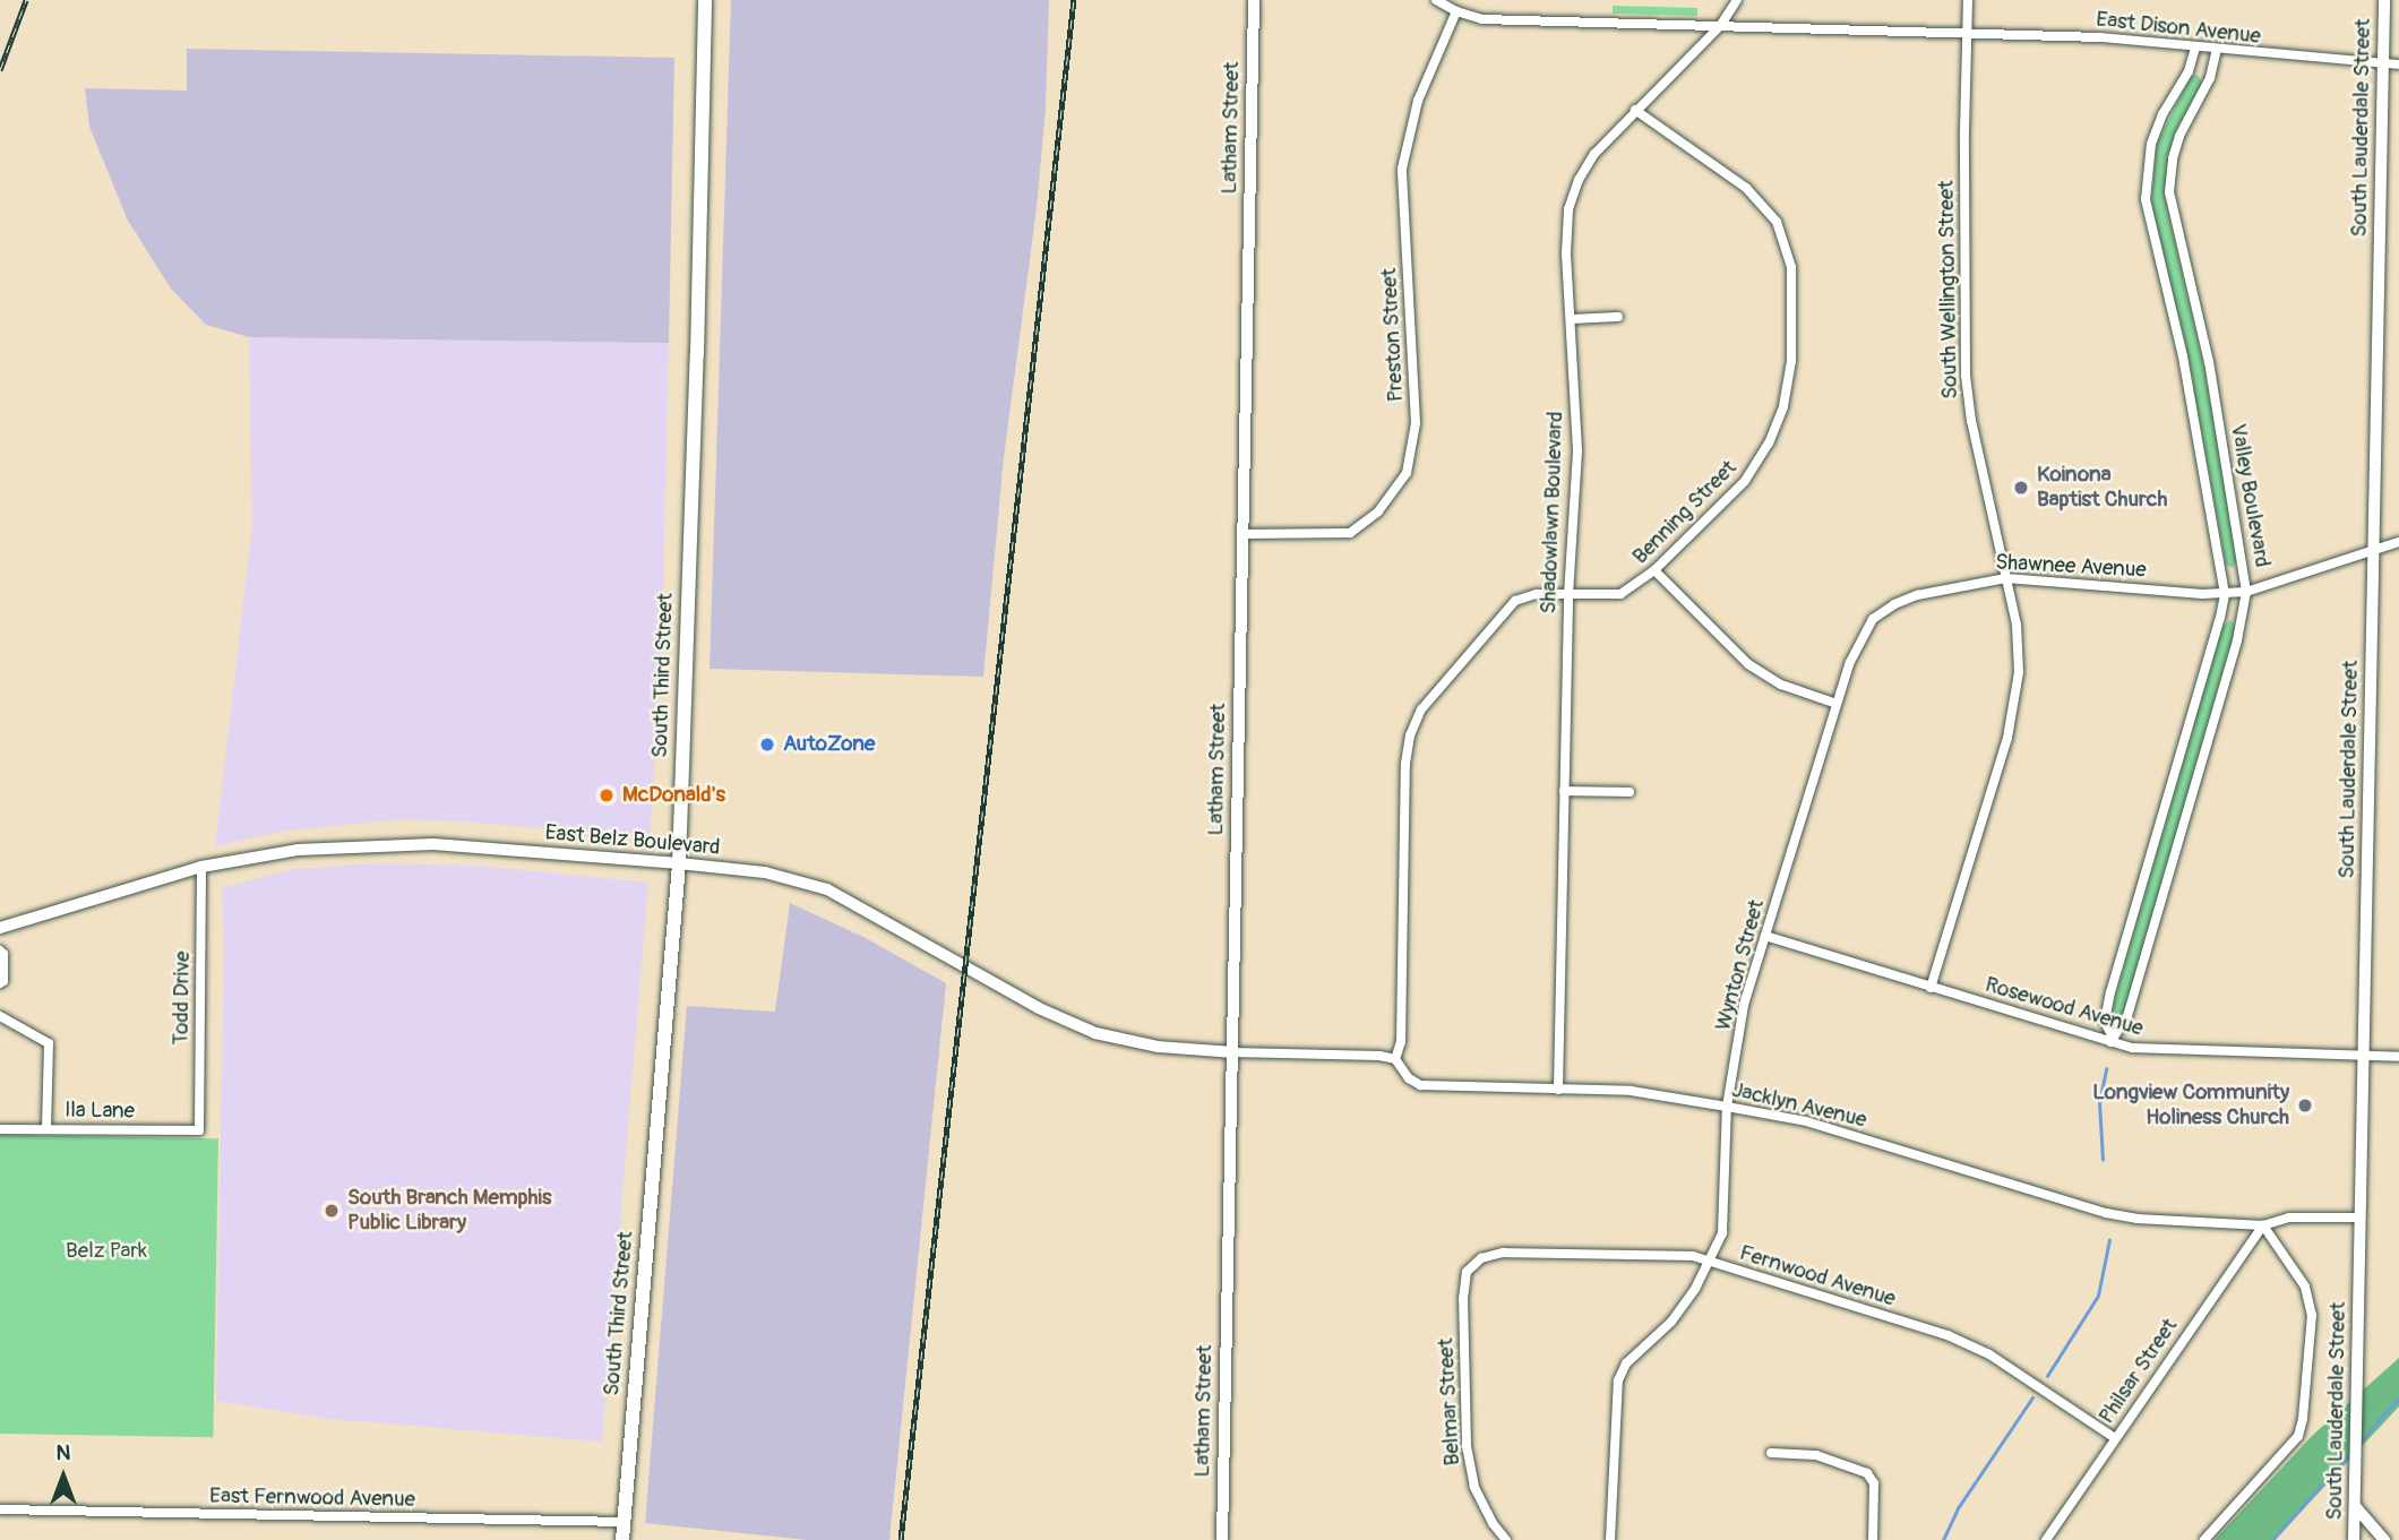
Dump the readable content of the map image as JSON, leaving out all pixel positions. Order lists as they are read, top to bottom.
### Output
{
  "streets": {
    "main road": ["South Third Street"],
    "street": [
      "East Dison Avenue",
      "Latham Street",
      "South Lauderdale Street",
      "South Wellington Street",
      "Preston Street",
      "Valley Boulevard",
      "Shadowlawn Boulevard",
      "Benning Street",
      "Shawnee Avenue",
      "East Belz Boulevard",
      "Wynton Street",
      "Todd Drive",
      "Rosewood Avenue",
      "Jacklyn Avenue",
      "Ila Lane",
      "Fernwood Avenue",
      "Philsar Street",
      "Belmar Street",
      "East Fernwood Avenue"
    ]
  },
  "crossings": [
    ["East Dison Avenue", "South Lauderdale Street"],
    ["East Dison Avenue", "South Wellington Street"],
    ["East Dison Avenue", "Preston Street"],
    ["East Dison Avenue", "Valley Boulevard"],
    ["East Dison Avenue", "Shadowlawn Boulevard"],
    ["Latham Street", "Preston Street"],
    ["Latham Street", "East Belz Boulevard"],
    ["South Lauderdale Street", "Shawnee Avenue"],
    ["South Lauderdale Street", "Rosewood Avenue"],
    ["South Lauderdale Street", "Jacklyn Avenue"],
    ["South Wellington Street", "Shawnee Avenue"],
    ["South Wellington Street", "Rosewood Avenue"],
    ["Valley Boulevard", "Shawnee Avenue"],
    ["Valley Boulevard", "Rosewood Avenue"],
    ["Shadowlawn Boulevard", "Benning Street"],
    ["Shadowlawn Boulevard", "Jacklyn Avenue"],
    ["Benning Street", "Jacklyn Avenue"],
    ["Shawnee Avenue", "Wynton Street"],
    ["South Third Street", "East Belz Boulevard"],
    ["South Third Street", "East Fernwood Avenue"],
    ["East Belz Boulevard", "Todd Drive"],
    ["Wynton Street", "Rosewood Avenue"],
    ["Wynton Street", "Jacklyn Avenue"],
    ["Wynton Street", "Fernwood Avenue"],
    ["Todd Drive", "Ila Lane"],
    ["Jacklyn Avenue", "Philsar Street"],
    ["Fernwood Avenue", "Philsar Street"],
    ["Fernwood Avenue", "Belmar Street"]
  ],
  "parks": ["Belz Park"],
  "places": [
    "Koinona Baptist Church",
    "AutoZone",
    "McDonald's",
    "Longview Community Holiness Church",
    "South Branch Memphis Public Library"
  ],
  "north": "top"
}
